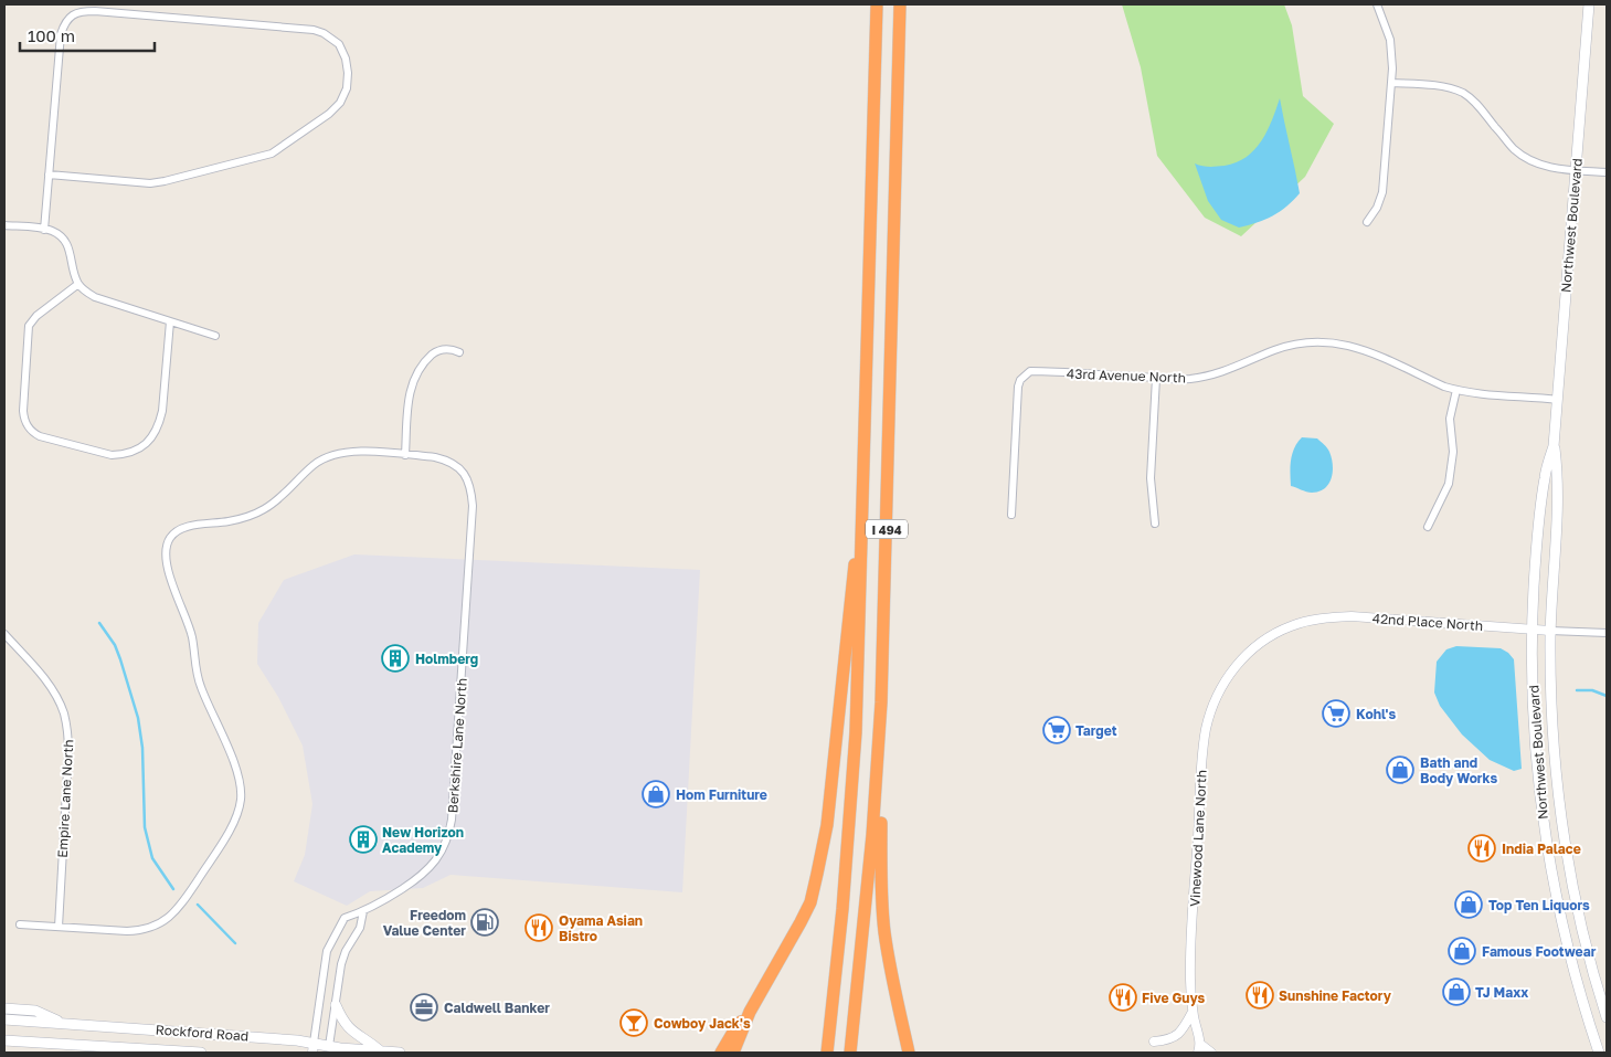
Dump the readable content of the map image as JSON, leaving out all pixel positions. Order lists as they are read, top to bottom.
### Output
{
  "streets": {
    "highway": ["I 494"],
    "main road": ["Northwest Boulevard", "Rockford Road"],
    "street": [
      "43rd Avenue North",
      "42nd Place North",
      "Berkshire Lane North",
      "Empire Lane North",
      "Vinewood Lane North"
    ]
  },
  "crossings": [
    ["Northwest Boulevard", "43rd Avenue North"],
    ["Northwest Boulevard", "42nd Place North"],
    ["42nd Place North", "Vinewood Lane North"],
    ["Berkshire Lane North", "Rockford Road"]
  ],
  "places": {
    "building": ["Holmberg", "New Horizon Academy"],
    "supermarket": ["Kohl's", "Target"],
    "shop": [
      "Bath and Body Works",
      "Hom Furniture",
      "Top Ten Liquors",
      "Famous Footwear",
      "TJ Maxx"
    ],
    "restaurant": [
      "India Palace",
      "Oyama Asian Bistro",
      "Sunshine Factory",
      "Five Guys"
    ],
    "fuel station": ["Freedom Value Center"],
    "office": ["Caldwell Banker"],
    "bar": ["Cowboy Jack's"]
  },
  "scale_bar": "100 m"
}
